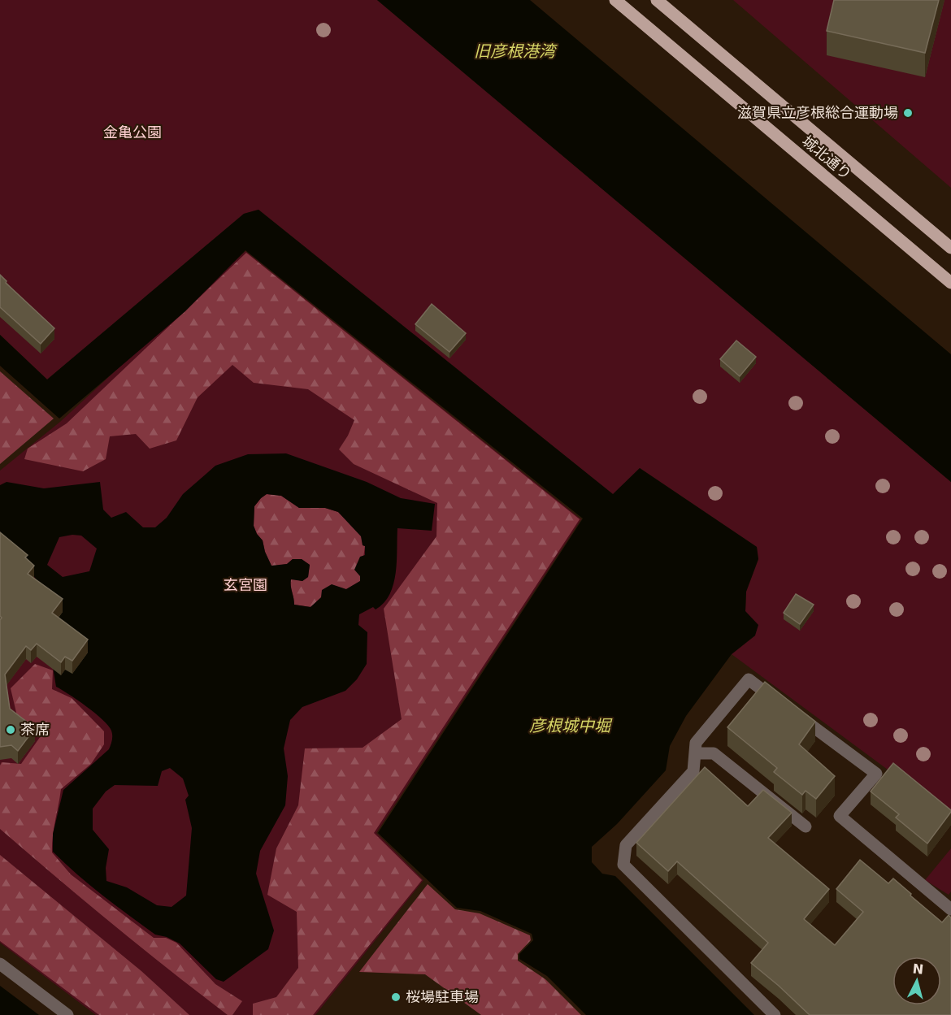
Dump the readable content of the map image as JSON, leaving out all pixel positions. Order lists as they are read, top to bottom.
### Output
{
  "streets": {
    "main road": ["城北通り"]
  },
  "water": ["旧彦根港湾", "彦根城中堀"],
  "parks": ["金亀公園", "玄宮園"],
  "places": ["滋賀県立彦根総合運動場", "茶席", "桜場駐車場"],
  "north": "top"
}
